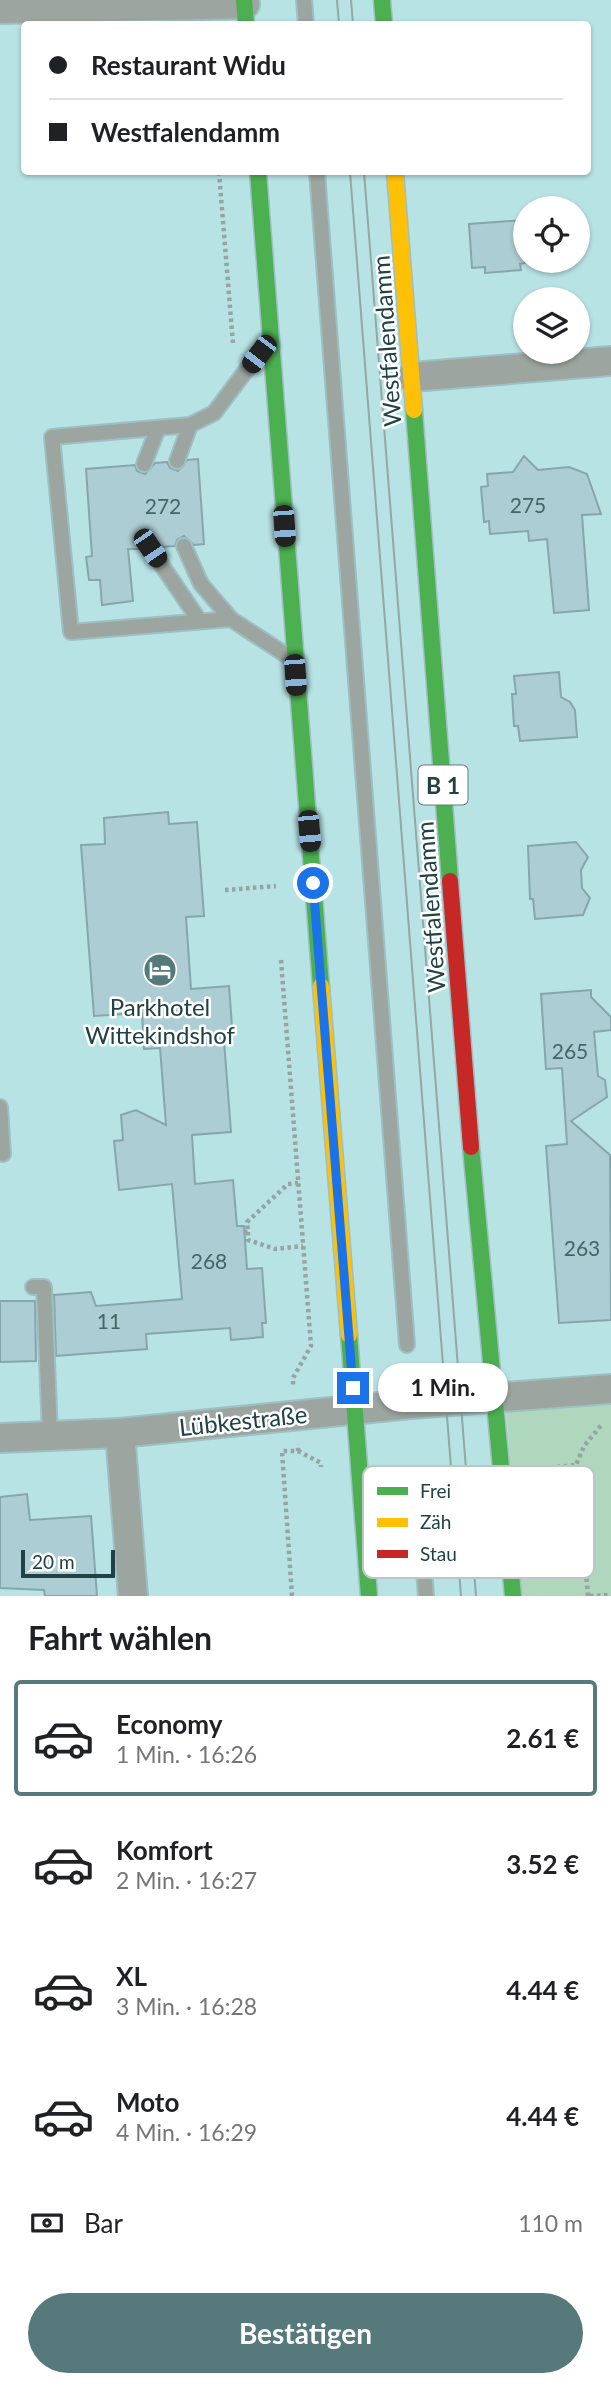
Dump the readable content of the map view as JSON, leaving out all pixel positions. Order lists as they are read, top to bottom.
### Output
{
  "streets": {
    "main road": ["Westfalendamm", "B 1"],
    "street": ["Lübkestraße"]
  },
  "crossings": [
    ["Westfalendamm", "Lübkestraße"]
  ],
  "places": {
    "hotel": ["Parkhotel Wittekindshof"]
  },
  "house_numbers": [
    "275",
    "272",
    "265",
    "263",
    "268",
    "11"
  ],
  "legend": ["Frei", "Zäh", "Stau"],
  "scale_bar": "20 m",
  "page": {
    "banner": ["Restaurant Widu", "Westfalendamm"],
    "bubble": "1 Min.",
    "scale": "20 m",
    "heading": "Fahrt wählen",
    "list": [
      {
        "name": "Economy",
        "note": "1 Min. · 16:26",
        "value": "2.61 €"
      },
      {
        "name": "Komfort",
        "note": "2 Min. · 16:27",
        "value": "3.52 €"
      },
      {
        "name": "XL",
        "note": "3 Min. · 16:28",
        "value": "4.44 €"
      },
      {
        "name": "Moto",
        "note": "4 Min. · 16:29",
        "value": "4.44 €"
      }
    ],
    "pay": ["Bar", "110 m"],
    "buttons": "Bestätigen"
  }
}
